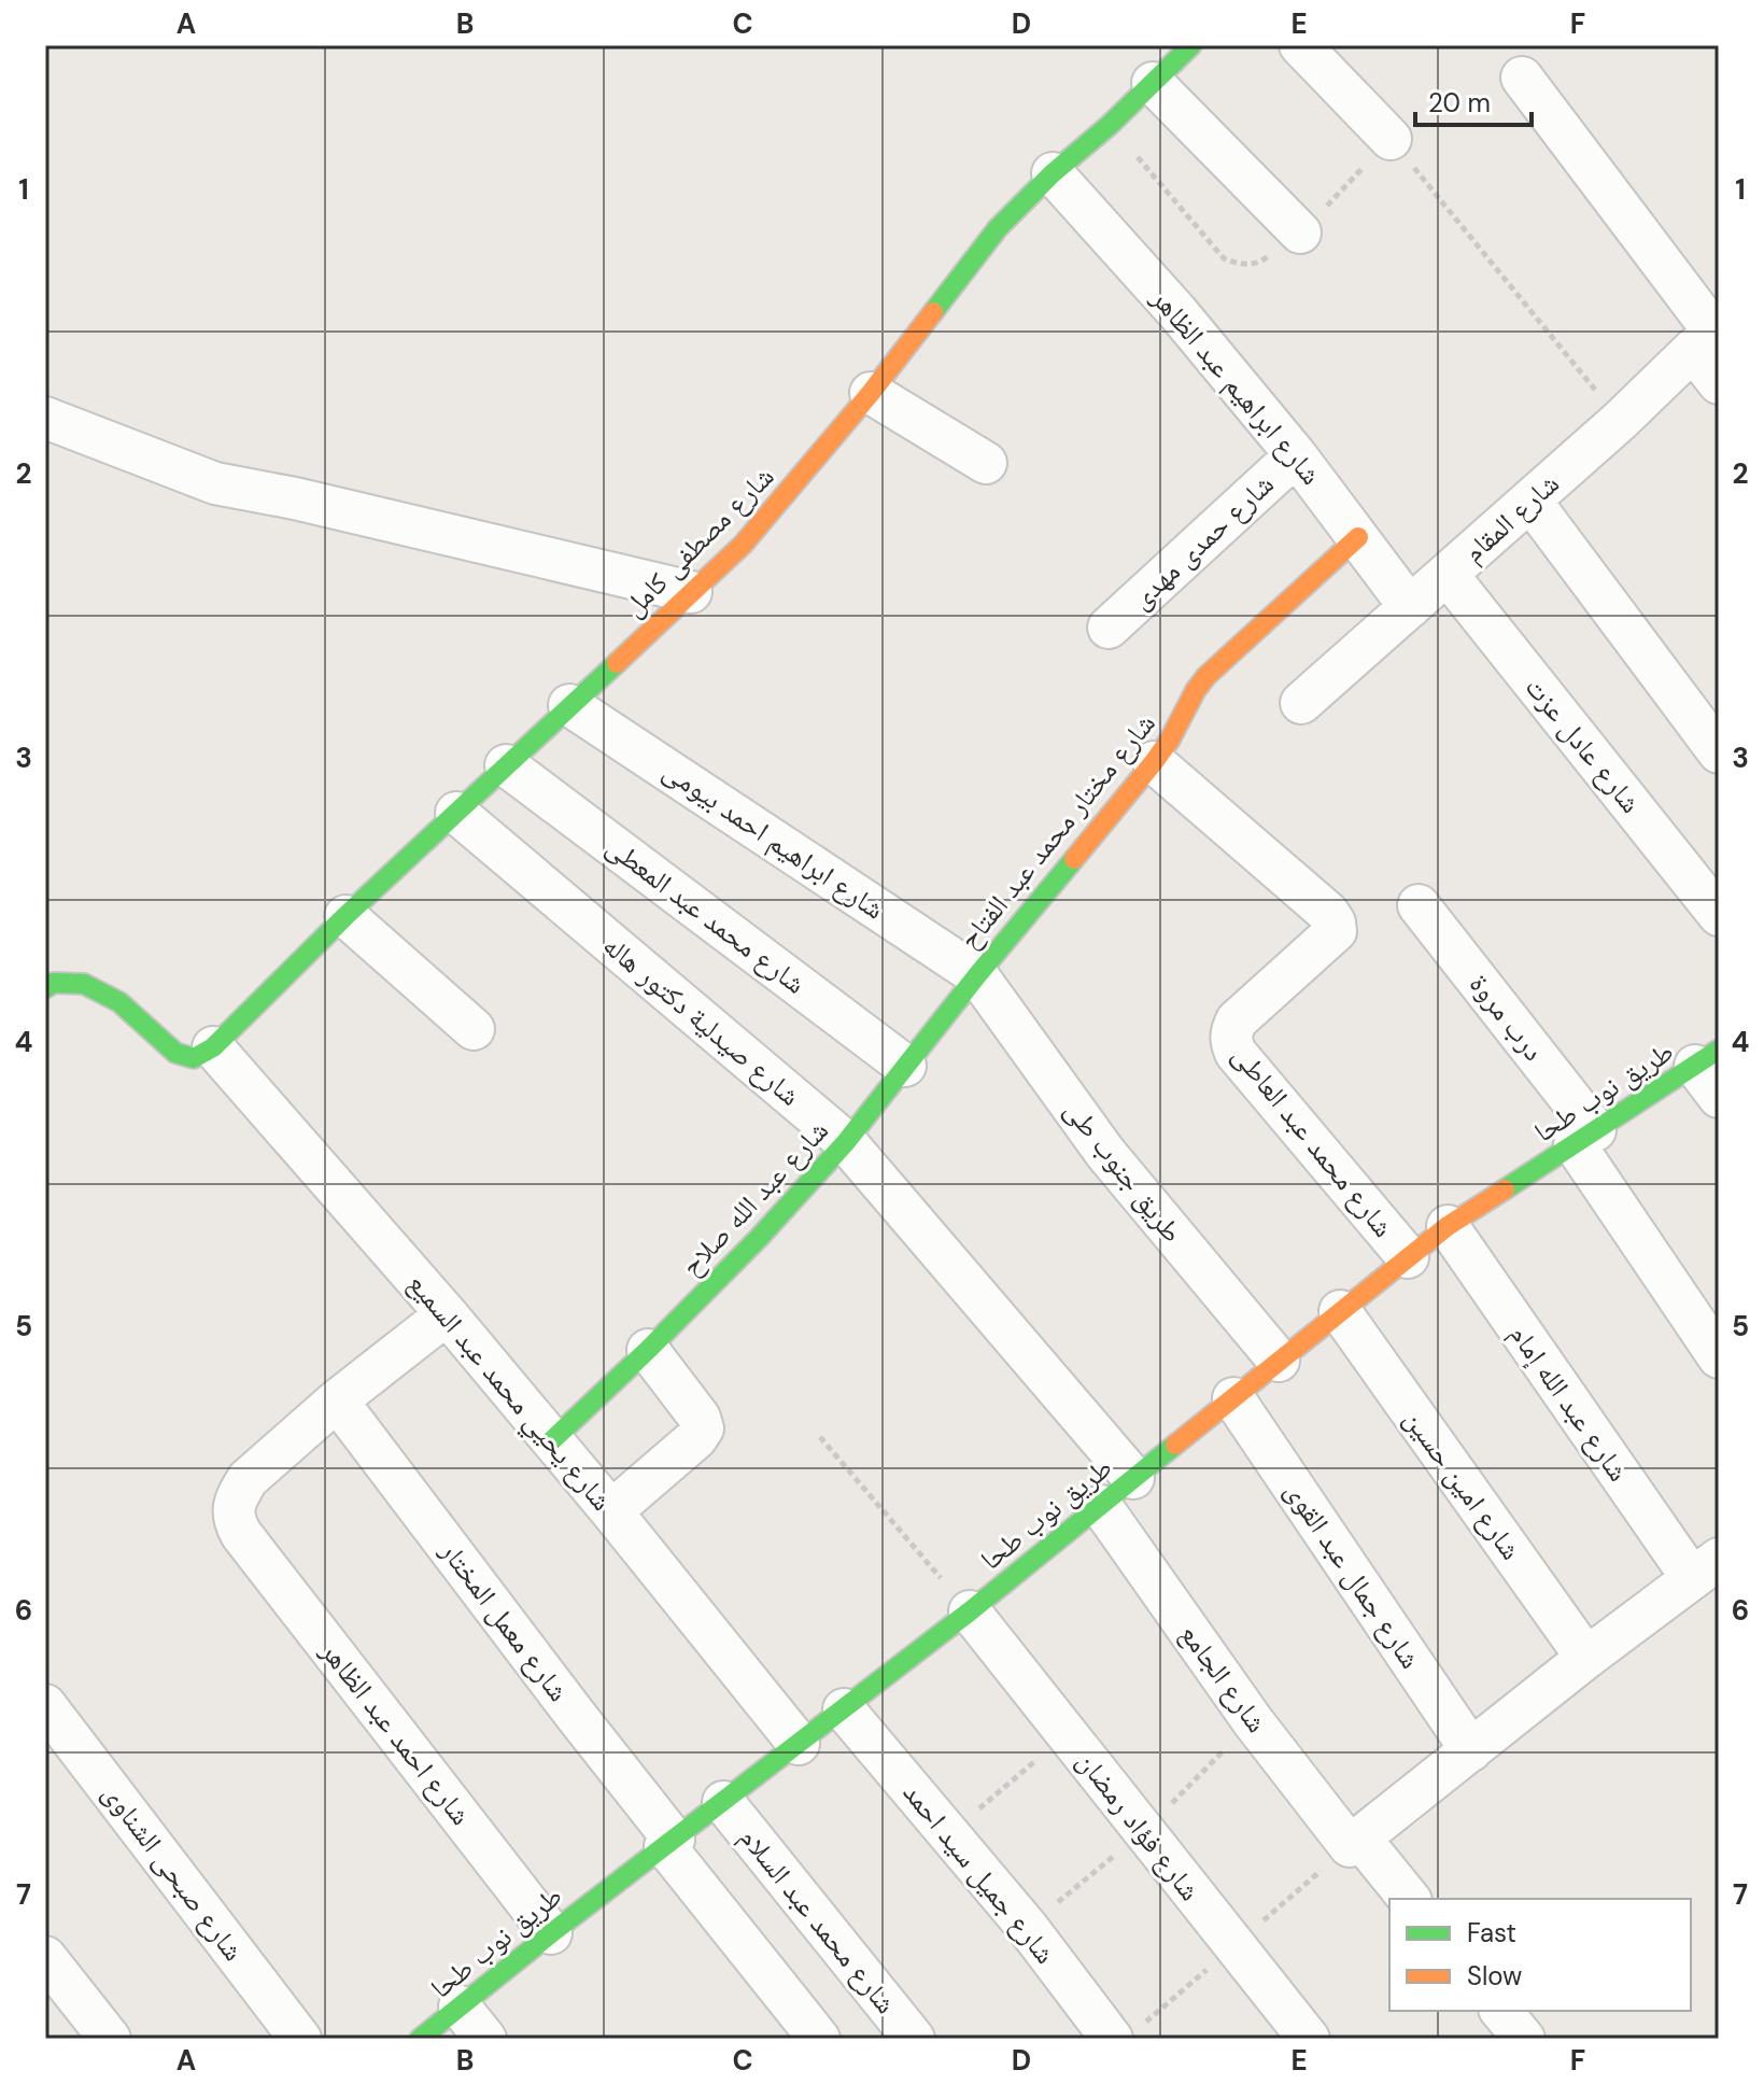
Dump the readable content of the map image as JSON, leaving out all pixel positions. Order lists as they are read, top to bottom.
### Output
{
  "streets": {
    "street": [
      "شارع ابراهيم عبد الظاهر",
      "شارع المقام",
      "شارع مصطفى كامل",
      "شارع حمدى مهدى",
      "شارع عادل عزت",
      "شارع مختار محمد عبد الفتاح",
      "شارع ابراهيم احمد بيومى",
      "شارع محمد عبد المعطى",
      "درب مروة",
      "شارع صيدلية دكتور هاله",
      "طريق نوب طحا",
      "شارع محمد عبد العاطى",
      "طريق جنوب طى",
      "شارع عبد الله صلاح",
      "شارع يحيي محمد عبد السميع",
      "شارع عبد الله إمام",
      "شارع امين حسين",
      "شارع جمال عبد القوى",
      "شارع معمل المختار",
      "شارع الجامع",
      "شارع احمد عبد الظاهر",
      "شارع فؤاد رمضان",
      "شارع صبحى الشناوى",
      "شارع جميل سيد احمد",
      "شارع محمد عبد السلام"
    ]
  },
  "crossings": [
    ["شارع ابراهيم عبد الظاهر", "شارع المقام"],
    ["شارع ابراهيم عبد الظاهر", "شارع مصطفى كامل"],
    ["شارع ابراهيم عبد الظاهر", "شارع حمدى مهدى"],
    ["شارع ابراهيم عبد الظاهر", "شارع مختار محمد عبد الفتاح"],
    ["شارع المقام", "شارع عادل عزت"],
    ["شارع مصطفى كامل", "شارع ابراهيم احمد بيومى"],
    ["شارع مصطفى كامل", "شارع محمد عبد المعطى"],
    ["شارع مصطفى كامل", "شارع صيدلية دكتور هاله"],
    ["شارع مصطفى كامل", "شارع يحيي محمد عبد السميع"],
    ["شارع مختار محمد عبد الفتاح", "شارع ابراهيم احمد بيومى"],
    ["شارع مختار محمد عبد الفتاح", "شارع محمد عبد العاطى"],
    ["شارع مختار محمد عبد الفتاح", "طريق جنوب طى"],
    ["شارع مختار محمد عبد الفتاح", "شارع عبد الله صلاح"],
    ["شارع ابراهيم احمد بيومى", "طريق جنوب طى"],
    ["شارع ابراهيم احمد بيومى", "شارع عبد الله صلاح"],
    ["شارع محمد عبد المعطى", "شارع عبد الله صلاح"],
    ["درب مروة", "طريق نوب طحا"],
    ["شارع صيدلية دكتور هاله", "طريق نوب طحا"],
    ["شارع صيدلية دكتور هاله", "شارع عبد الله صلاح"],
    ["طريق نوب طحا", "شارع محمد عبد العاطى"],
    ["طريق نوب طحا", "طريق جنوب طى"],
    ["طريق نوب طحا", "شارع يحيي محمد عبد السميع"],
    ["طريق نوب طحا", "شارع عبد الله إمام"],
    ["طريق نوب طحا", "شارع امين حسين"],
    ["طريق نوب طحا", "شارع جمال عبد القوى"],
    ["طريق نوب طحا", "شارع معمل المختار"],
    ["طريق نوب طحا", "شارع الجامع"],
    ["طريق نوب طحا", "شارع احمد عبد الظاهر"],
    ["طريق نوب طحا", "شارع فؤاد رمضان"],
    ["طريق نوب طحا", "شارع جميل سيد احمد"],
    ["طريق نوب طحا", "شارع محمد عبد السلام"],
    ["طريق جنوب طى", "شارع عبد الله صلاح"],
    ["شارع عبد الله صلاح", "شارع يحيي محمد عبد السميع"],
    ["شارع معمل المختار", "شارع احمد عبد الظاهر"]
  ],
  "legend": ["Fast", "Slow"],
  "scale_bar": "20 m",
  "grid": {
    "columns": [
      "A",
      "B",
      "C",
      "D",
      "E",
      "F"
    ],
    "rows": [
      "1",
      "2",
      "3",
      "4",
      "5",
      "6",
      "7"
    ]
  }
}
